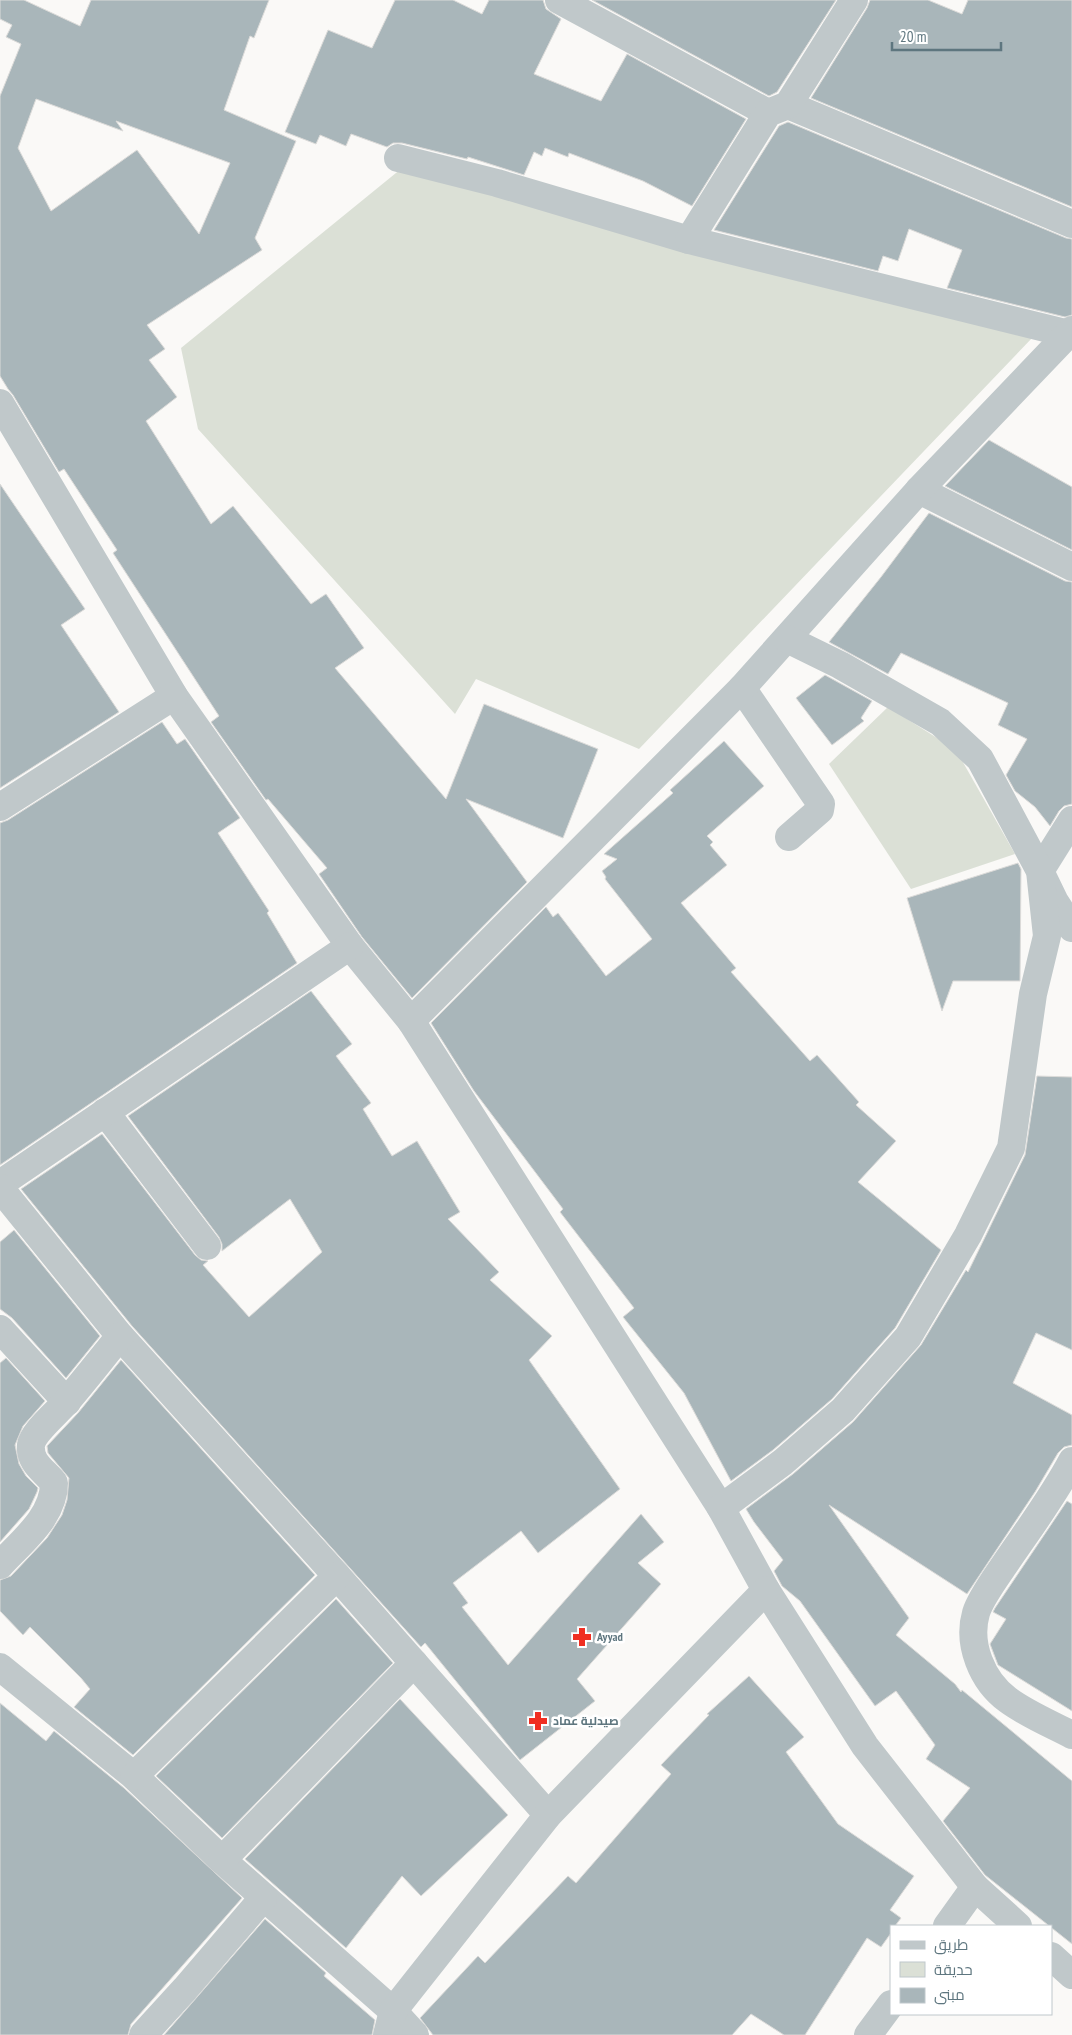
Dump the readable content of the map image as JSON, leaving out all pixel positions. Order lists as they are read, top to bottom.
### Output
{
  "places": {
    "pharmacy": ["Ayyad", "صيدلية عماد"]
  },
  "legend": ["طريق", "حديقة", "مبنى"],
  "scale_bar": "20 m"
}
